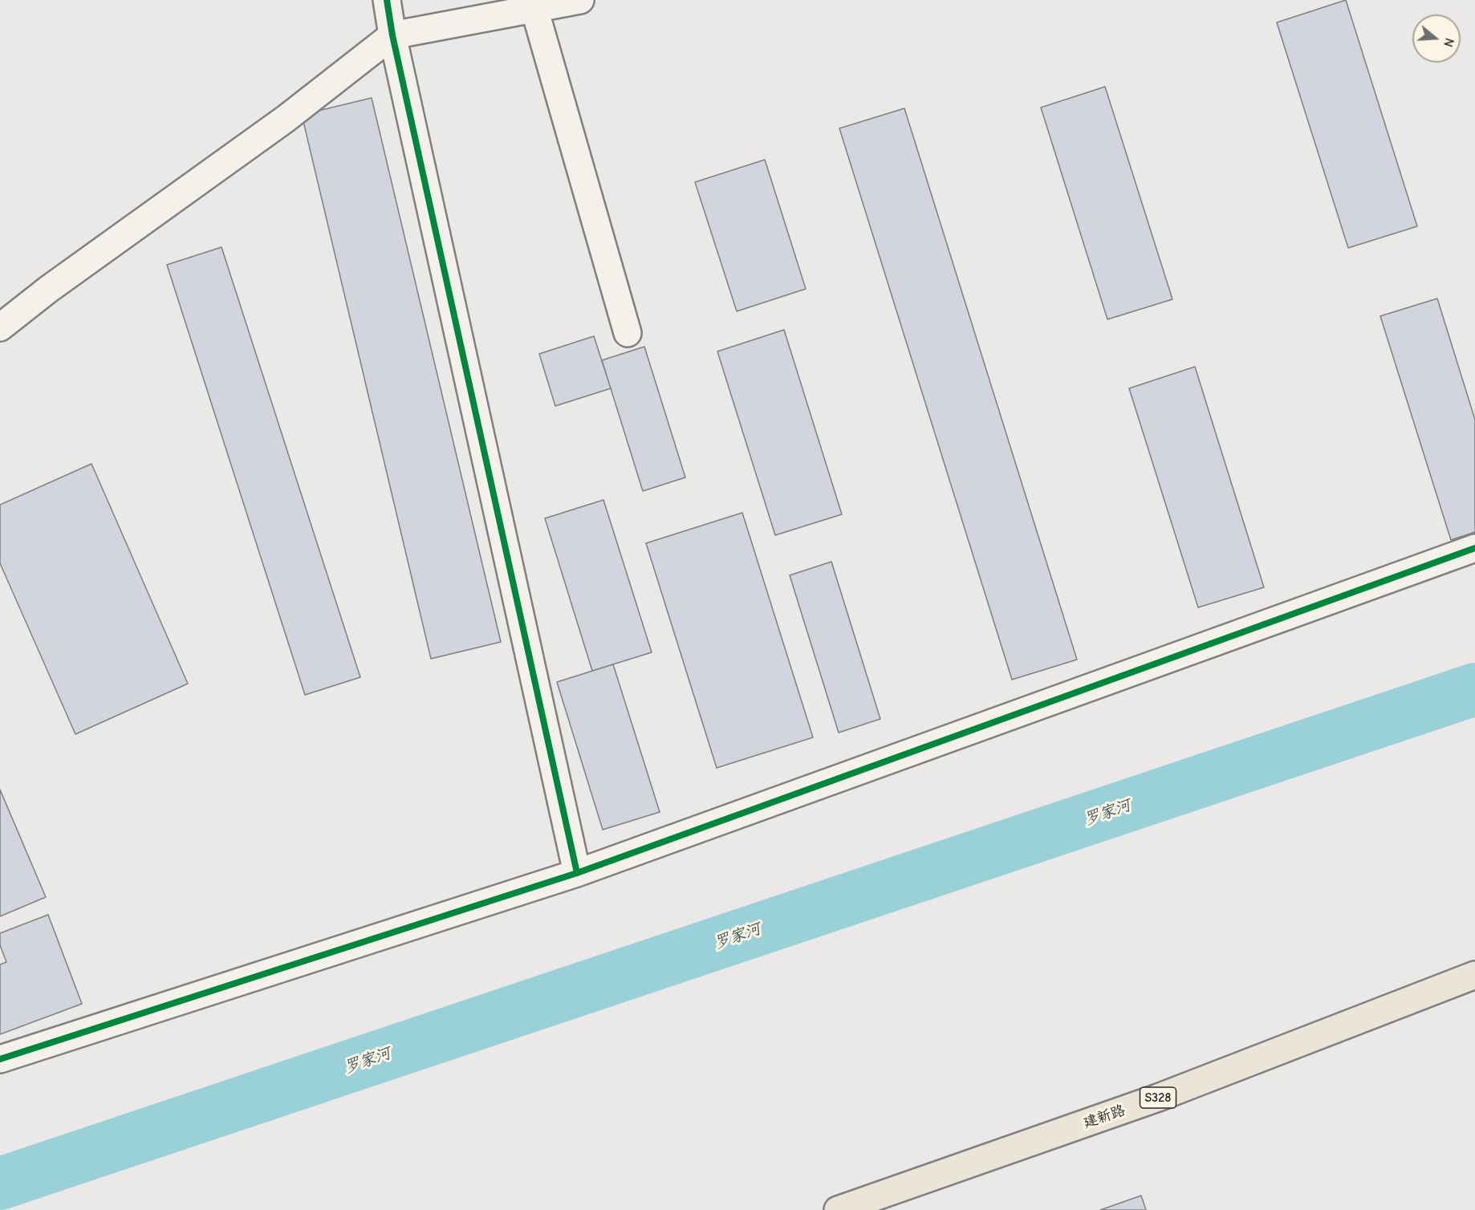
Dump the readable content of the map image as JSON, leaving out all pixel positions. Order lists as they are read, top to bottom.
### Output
{
  "streets": {
    "main road": ["S328", "建新路"]
  },
  "water": ["罗家河"],
  "north": "right"
}
